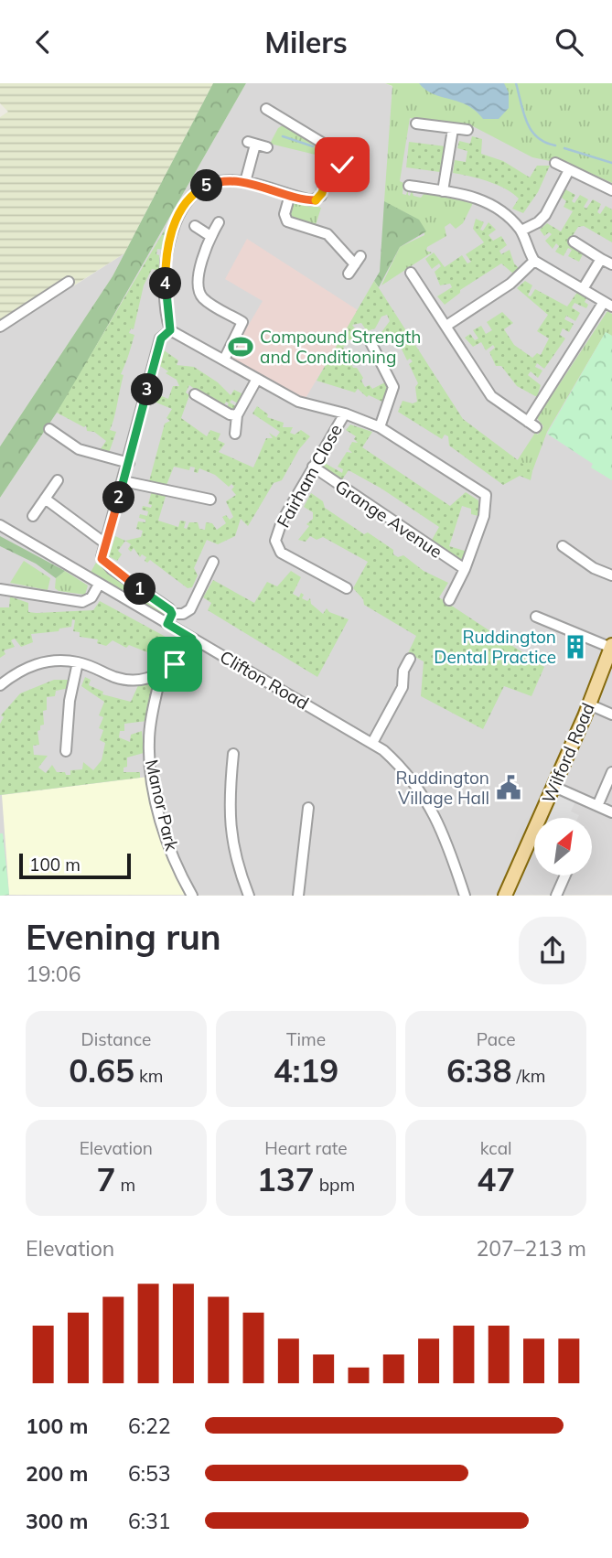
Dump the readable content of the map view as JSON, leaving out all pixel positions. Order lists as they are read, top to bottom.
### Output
{
  "streets": {
    "main road": ["Wilford Road"],
    "street": [
      "Fairham Close",
      "Grange Avenue",
      "Clifton Road",
      "Manor Park"
    ]
  },
  "crossings": [
    ["Fairham Close", "Grange Avenue"]
  ],
  "places": {
    "sports": ["Compound Strength and Conditioning"],
    "building": ["Ruddington Dental Practice"],
    "public building": ["Ruddington Village Hall"]
  },
  "scale_bar": "100 m",
  "north": "top right",
  "page": {
    "header": "Milers",
    "pins": [
      "5",
      "4",
      "3",
      "2",
      "1"
    ],
    "scale": "100 m",
    "heading": ["Evening run", "19:06"],
    "stats": [
      ["Distance", "0.65 km"],
      ["Time", "4:19"],
      ["Pace", "6:38 /km"],
      ["Elevation", "7 m"],
      ["Heart rate", "137 bpm"],
      ["kcal", "47"]
    ],
    "chart": ["Elevation", "207–213 m"],
    "list": [
      {
        "name": "100 m",
        "note": "6:22"
      },
      {
        "name": "200 m",
        "note": "6:53"
      },
      {
        "name": "300 m",
        "note": "6:31"
      }
    ]
  }
}
